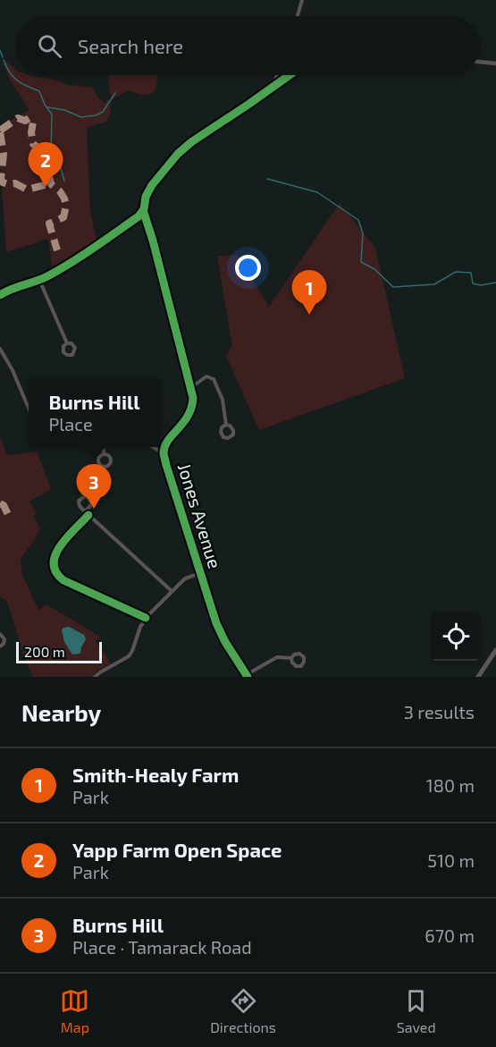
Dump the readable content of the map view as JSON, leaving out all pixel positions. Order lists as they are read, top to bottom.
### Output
{
  "streets": {
    "street": ["Jones Avenue"]
  },
  "scale_bar": "200 m",
  "page": {
    "search": "Search here",
    "pins": ["2", "1", "3"],
    "popup": ["Burns Hill", "Place"],
    "scale": "200 m",
    "heading": ["Nearby", "3 results"],
    "list": [
      {
        "mark": "1",
        "name": "Smith-Healy Farm",
        "note": "Park",
        "value": "180 m"
      },
      {
        "mark": "2",
        "name": "Yapp Farm Open Space",
        "note": "Park",
        "value": "510 m"
      },
      {
        "mark": "3",
        "name": "Burns Hill",
        "note": "Place · Tamarack Road",
        "value": "670 m"
      }
    ],
    "nav": ["Map", "Directions", "Saved"]
  }
}
